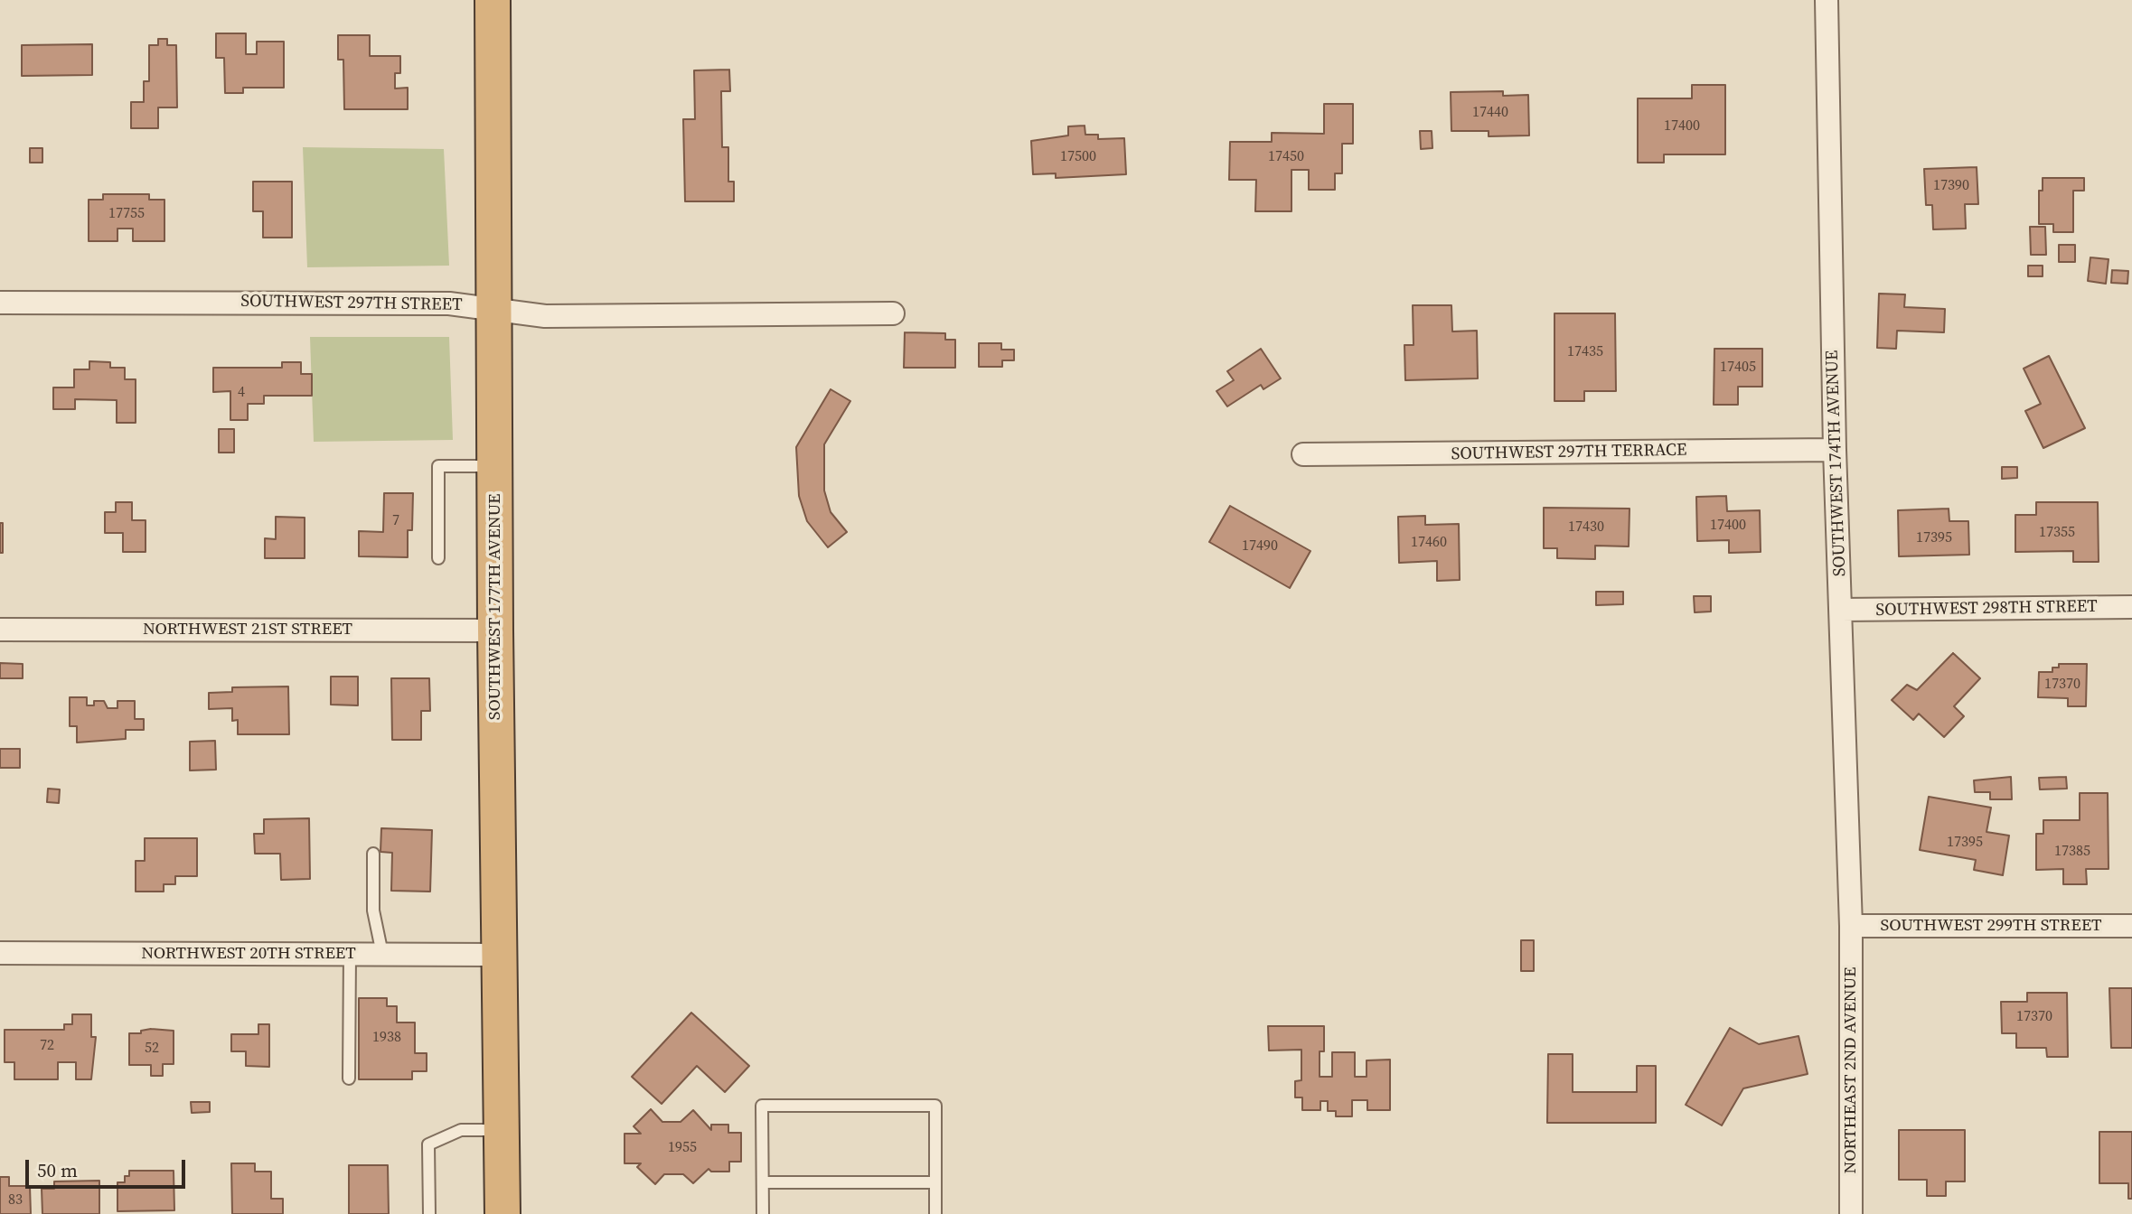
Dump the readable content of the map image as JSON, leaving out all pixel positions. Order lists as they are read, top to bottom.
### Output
{
  "streets": {
    "highway": ["SOUTHWEST 177TH AVENUE"],
    "street": [
      "SOUTHWEST 297TH STREET",
      "SOUTHWEST 297TH TERRACE",
      "SOUTHWEST 174TH AVENUE",
      "SOUTHWEST 298TH STREET",
      "NORTHWEST 21ST STREET",
      "SOUTHWEST 299TH STREET",
      "NORTHWEST 20TH STREET",
      "NORTHEAST 2ND AVENUE"
    ]
  },
  "crossings": [
    ["SOUTHWEST 297TH STREET", "SOUTHWEST 177TH AVENUE"],
    ["SOUTHWEST 297TH TERRACE", "SOUTHWEST 174TH AVENUE"],
    ["SOUTHWEST 174TH AVENUE", "SOUTHWEST 298TH STREET"],
    ["SOUTHWEST 174TH AVENUE", "SOUTHWEST 299TH STREET"],
    ["SOUTHWEST 174TH AVENUE", "NORTHEAST 2ND AVENUE"],
    ["SOUTHWEST 177TH AVENUE", "NORTHWEST 21ST STREET"],
    ["SOUTHWEST 177TH AVENUE", "NORTHWEST 20TH STREET"],
    ["SOUTHWEST 299TH STREET", "NORTHEAST 2ND AVENUE"]
  ],
  "house_numbers": [
    "17440",
    "17400",
    "17500",
    "17450",
    "17390",
    "17755",
    "17435",
    "17405",
    "4",
    "7",
    "17400",
    "17430",
    "17355",
    "17395",
    "17460",
    "17490",
    "17370",
    "17395",
    "17385",
    "17370",
    "1938",
    "72",
    "52",
    "1955",
    "83"
  ],
  "scale_bar": "50 m"
}
